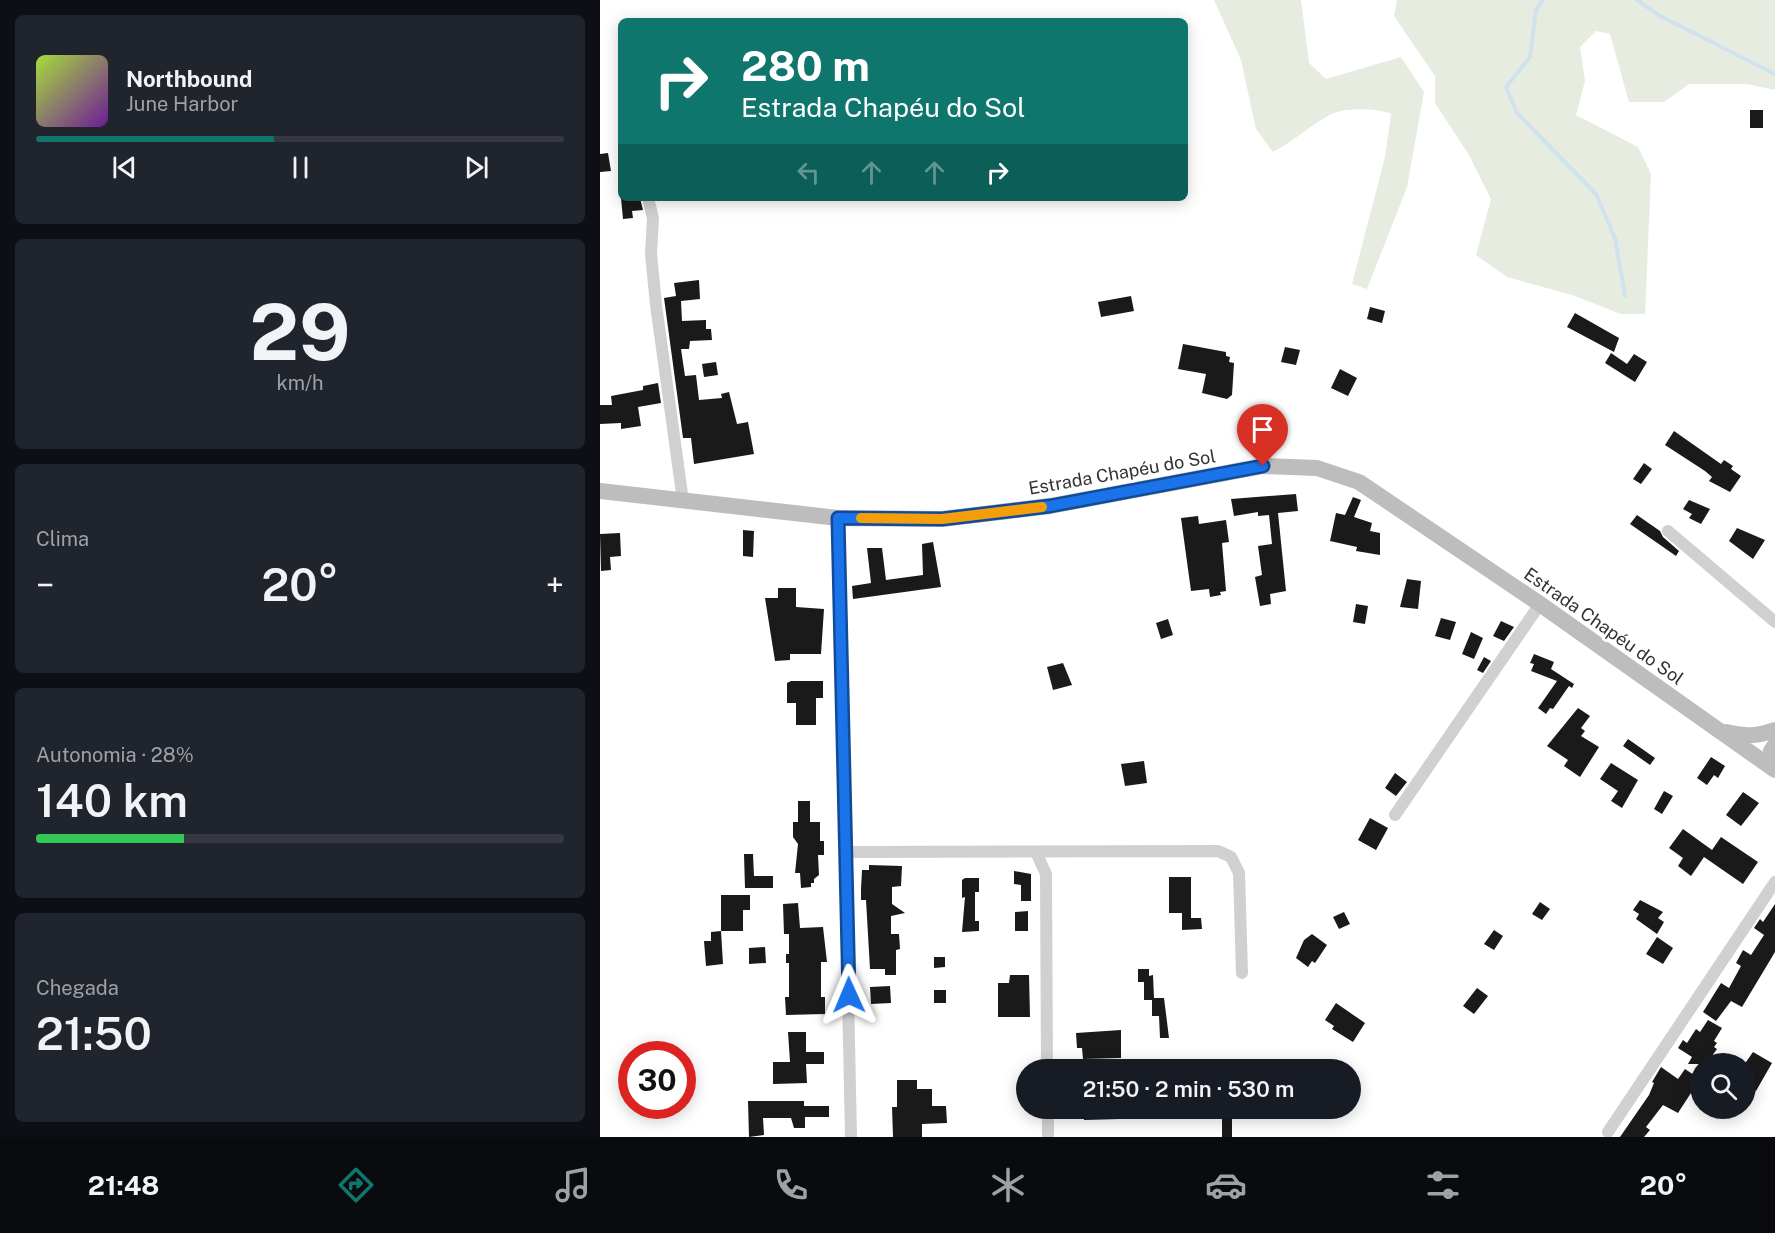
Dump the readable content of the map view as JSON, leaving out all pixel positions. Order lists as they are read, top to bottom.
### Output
{
  "streets": {
    "main road": ["Estrada Chapéu do Sol"]
  },
  "page": {
    "turn": ["280 m", "Estrada Chapéu do Sol"],
    "song": ["Northbound", "June Harbor"],
    "tile": [
      ["29", "km/h"],
      "Clima",
      ["Autonomia · 28%", "140 km"],
      ["Chegada", "21:50"]
    ],
    "heat": ["−", "20°", "+"],
    "limit": "30",
    "trip": "21:50 · 2 min · 530 m",
    "tabs": ["21:48", "20°"]
  }
}
